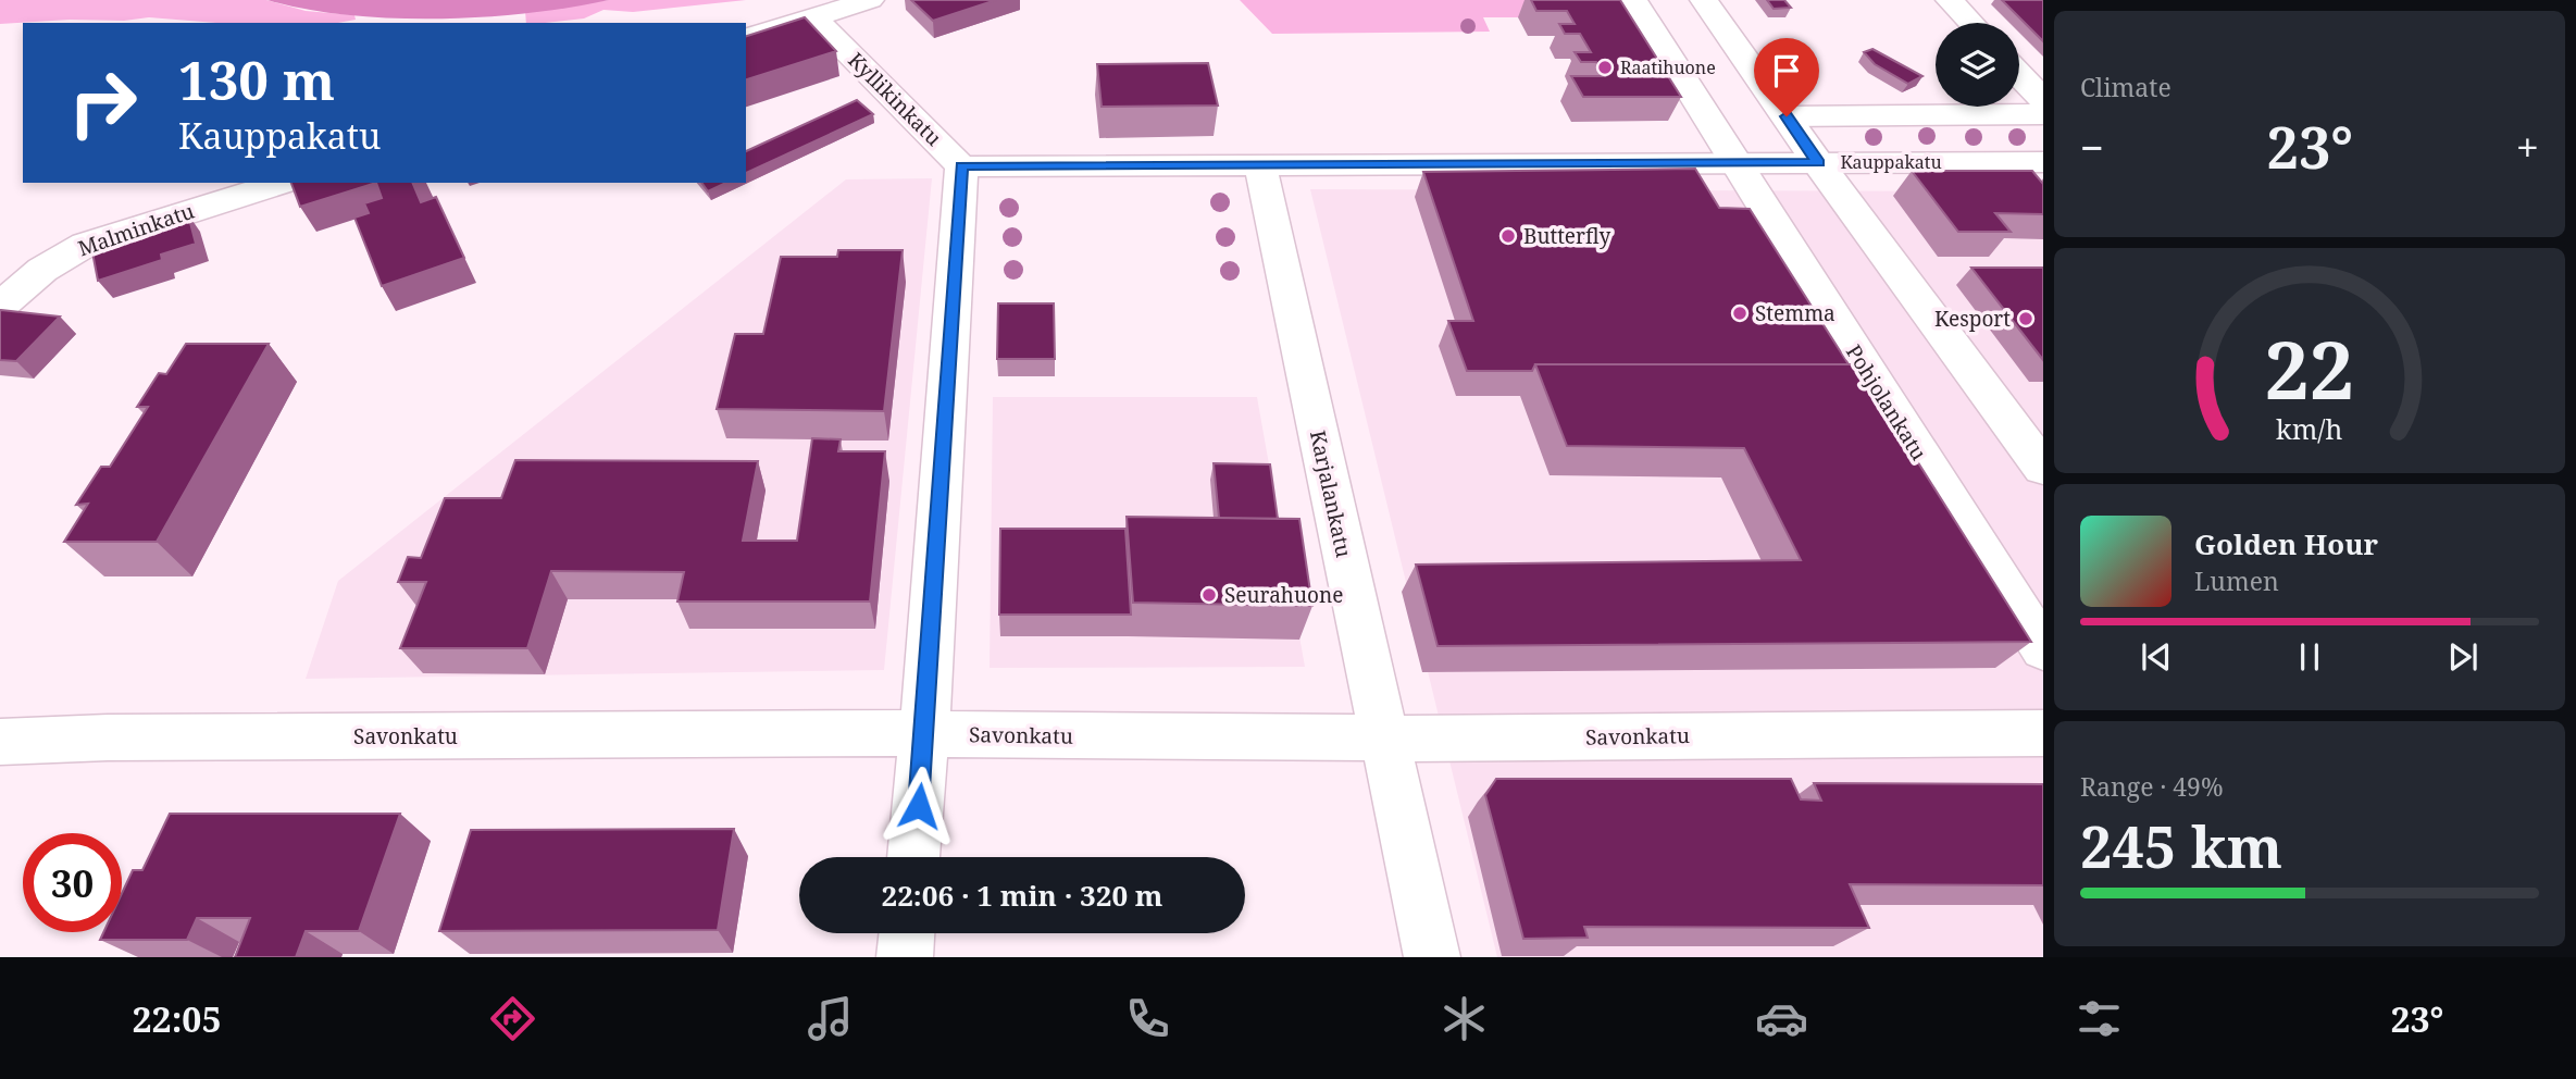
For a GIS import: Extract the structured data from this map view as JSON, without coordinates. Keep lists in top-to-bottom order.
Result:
{
  "streets": {
    "street": [
      "Kyllikinkatu",
      "Kauppakatu",
      "Malminkatu",
      "Pohjolankatu",
      "Karjalankatu",
      "Savonkatu"
    ]
  },
  "crossings": [
    ["Kyllikinkatu", "Kauppakatu"],
    ["Kauppakatu", "Pohjolankatu"],
    ["Kauppakatu", "Karjalankatu"],
    ["Karjalankatu", "Savonkatu"]
  ],
  "places": [
    "Raatihuone",
    "Butterfly",
    "Stemma",
    "Kesport",
    "Seurahuone"
  ],
  "page": {
    "tile": [
      "Climate",
      ["Range · 49%", "245 km"]
    ],
    "turn": ["130 m", "Kauppakatu"],
    "heat": ["−", "23°", "+"],
    "song": ["Golden Hour", "Lumen"],
    "limit": "30",
    "trip": "22:06 · 1 min · 320 m",
    "tabs": ["22:05", "23°"],
    "gauge": ["22", "km/h"]
  }
}
